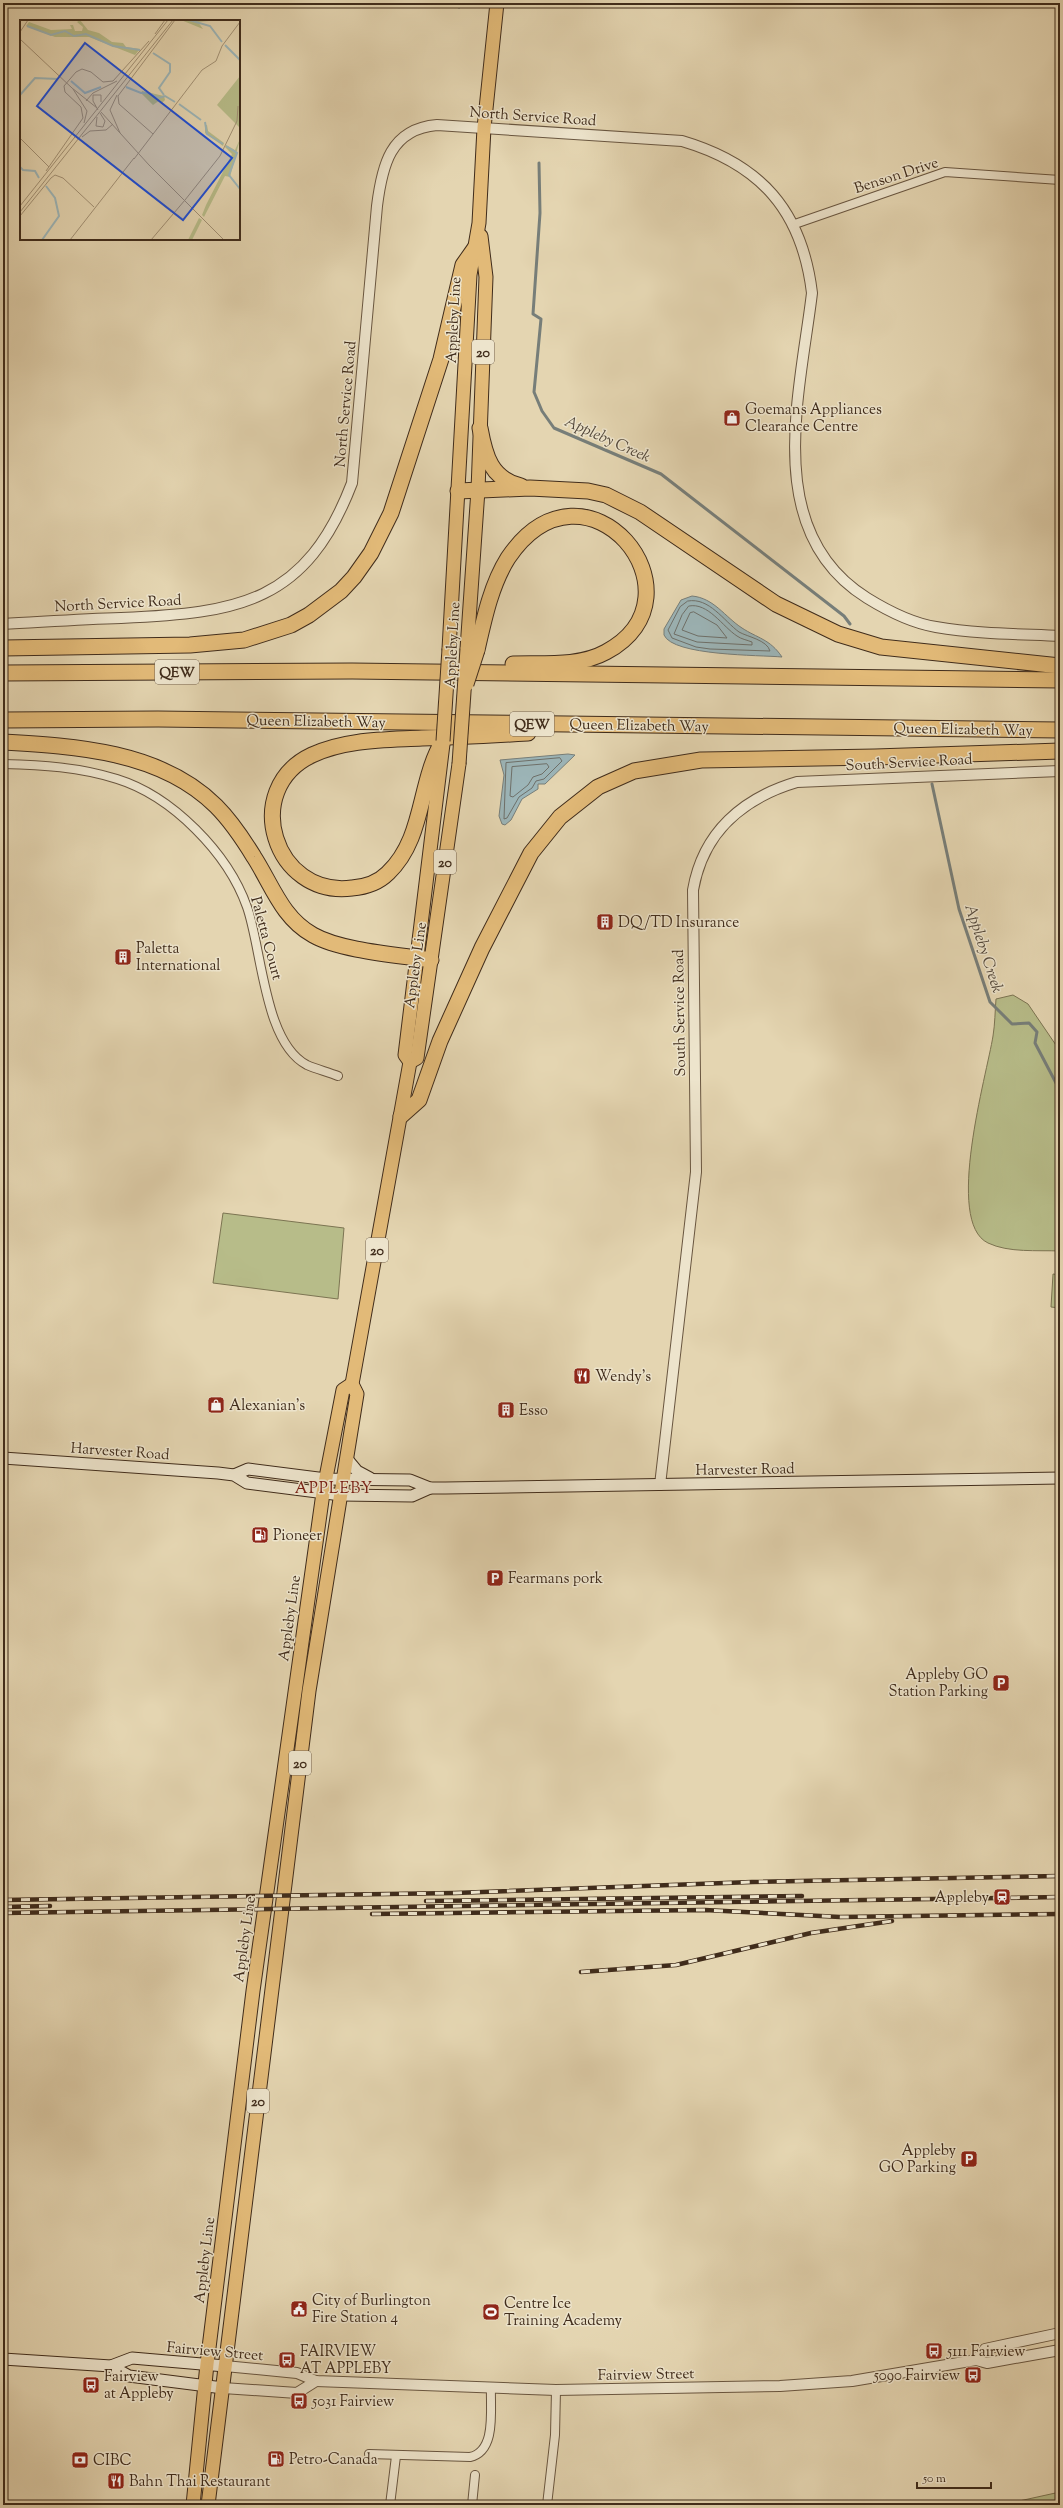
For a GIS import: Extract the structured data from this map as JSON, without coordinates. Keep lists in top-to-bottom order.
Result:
{
  "streets": {
    "highway": ["QEW", "Queen Elizabeth Way"],
    "main road": [
      "Appleby Line",
      "20",
      "Harvester Road",
      "Fairview Street"
    ],
    "street": [
      "North Service Road",
      "Benson Drive",
      "South Service Road",
      "Paletta Court"
    ]
  },
  "crossings": [
    ["North Service Road", "Benson Drive"],
    ["North Service Road", "Appleby Line"],
    ["Appleby Line", "Harvester Road"],
    ["Appleby Line", "Fairview Street"],
    ["South Service Road", "Harvester Road"]
  ],
  "districts": ["APPLEBY"],
  "water": ["Appleby Creek"],
  "places": {
    "shop": ["Goemans Appliances Clearance Centre", "Alexanian’s"],
    "building": ["DQ/TD Insurance", "Paletta International", "Esso"],
    "restaurant": ["Wendy's", "Bahn Thai Restaurant"],
    "fuel station": ["Pioneer", "Petro-Canada"],
    "parking": ["Fearmans pork", "Appleby GO Station Parking", "Appleby GO Parking"],
    "station": ["Appleby"],
    "public building": ["City of Burlington Fire Station 4"],
    "sports": ["Centre Ice Training Academy"],
    "bus stop": [
      "5111 Fairview",
      "FAIRVIEW AT APPLEBY",
      "5090 Fairview",
      "Fairview at Appleby",
      "5031 Fairview"
    ],
    "bank": ["CIBC"]
  },
  "scale_bar": "50 m"
}
